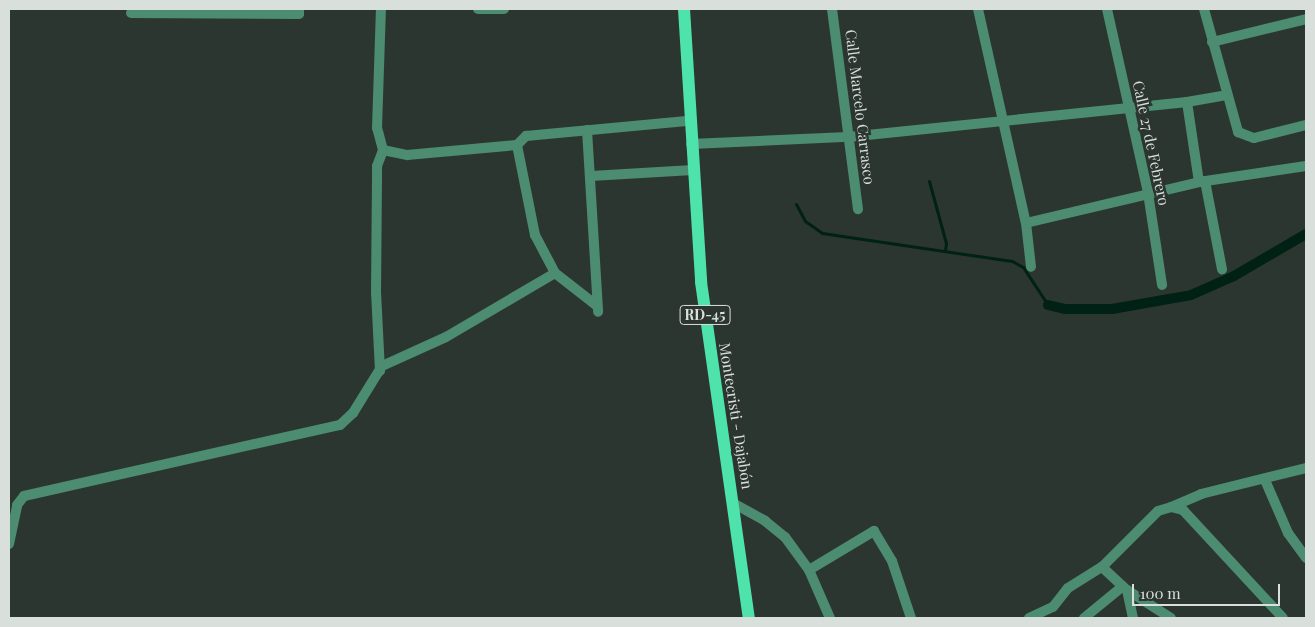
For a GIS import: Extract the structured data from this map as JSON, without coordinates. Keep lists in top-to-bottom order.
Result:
{
  "streets": {
    "main road": ["RD-45", "Montecristi - Dajabón"],
    "street": ["Calle Marcelo Carrasco", "Calle 27 de Febrero"]
  },
  "scale_bar": "100 m"
}
